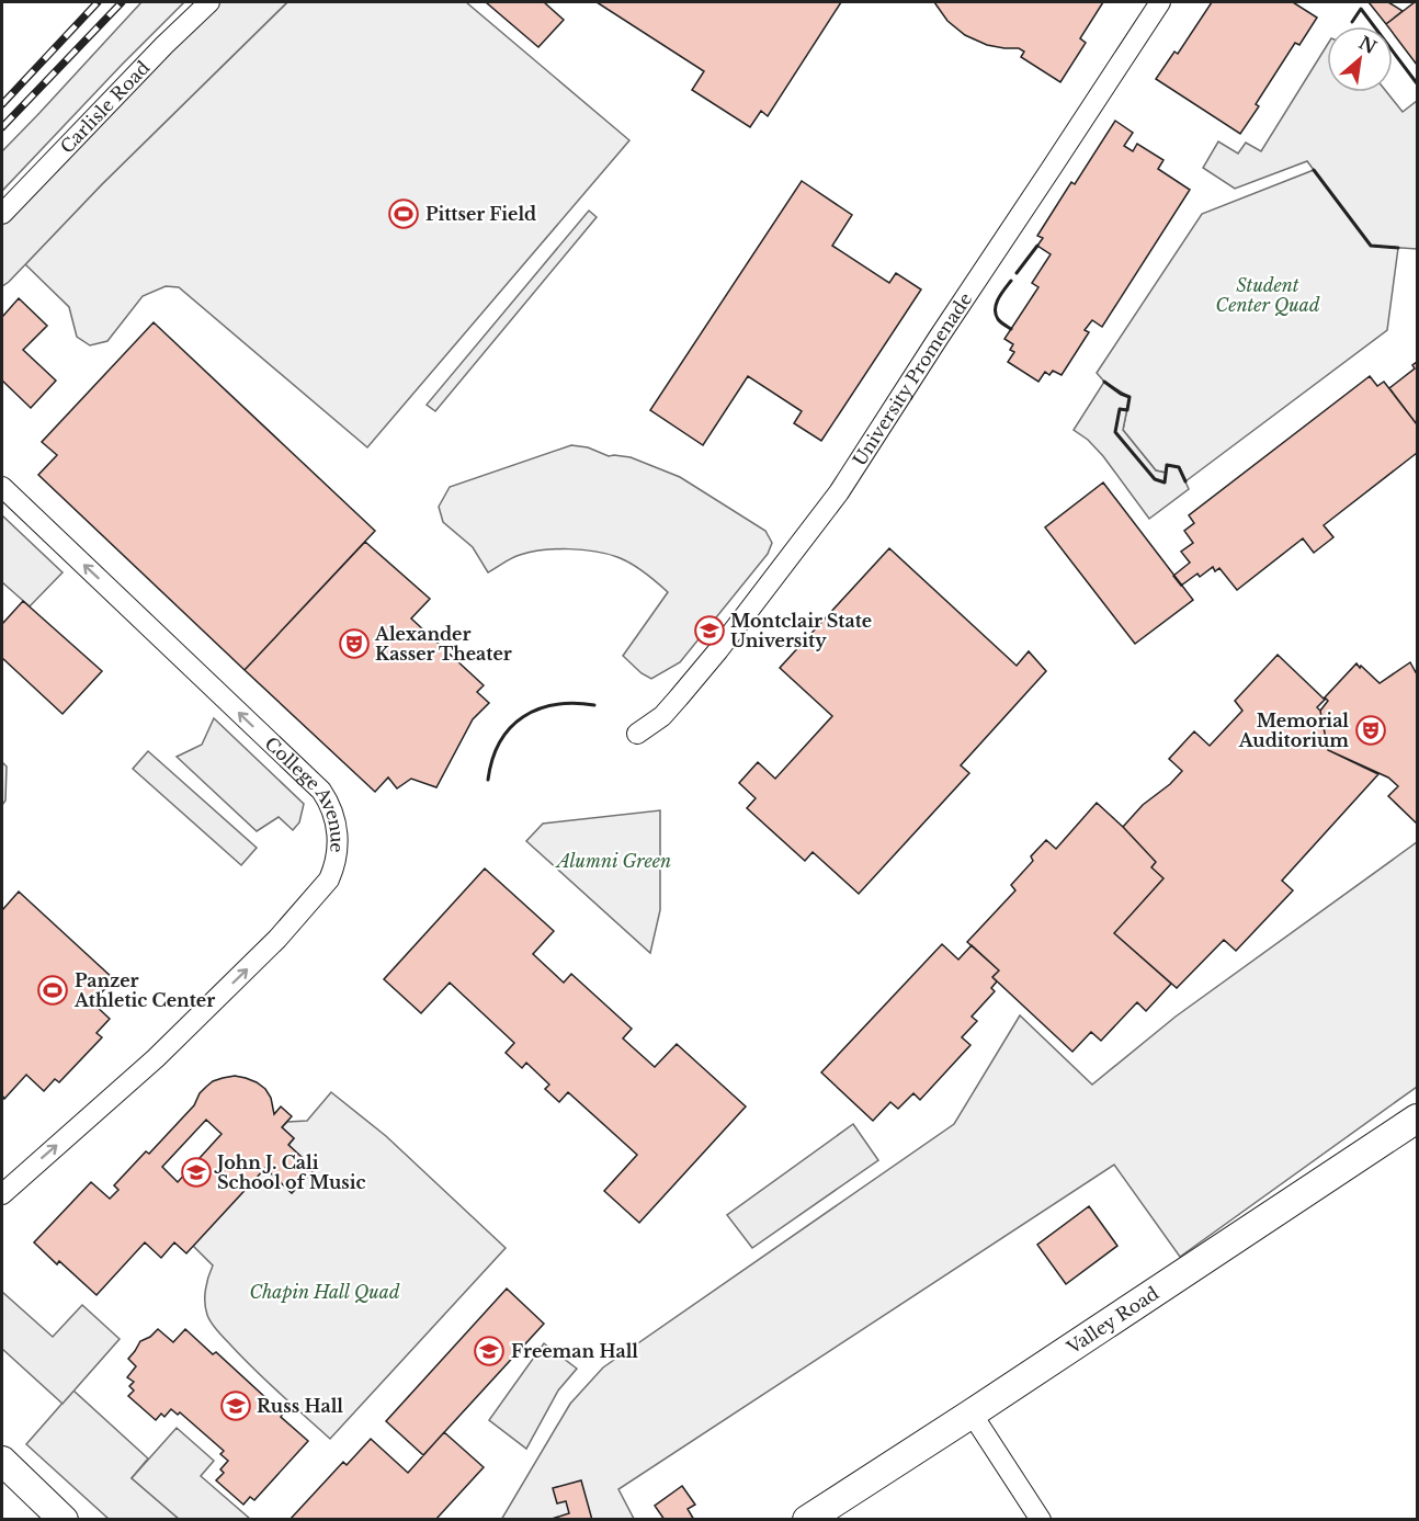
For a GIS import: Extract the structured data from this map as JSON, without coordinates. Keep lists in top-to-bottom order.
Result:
{
  "streets": {
    "main road": ["Valley Road"],
    "street": ["Carlisle Road", "University Promenade", "College Avenue"]
  },
  "parks": ["Student Center Quad", "Alumni Green", "Chapin Hall Quad"],
  "places": {
    "sports": ["Pittser Field", "Panzer Athletic Center"],
    "school or university": [
      "Montclair State University",
      "John J. Cali School of Music",
      "Freeman Hall",
      "Russ Hall"
    ],
    "theatre": ["Alexander Kasser Theater", "Memorial Auditorium"]
  },
  "north": "top right"
}
